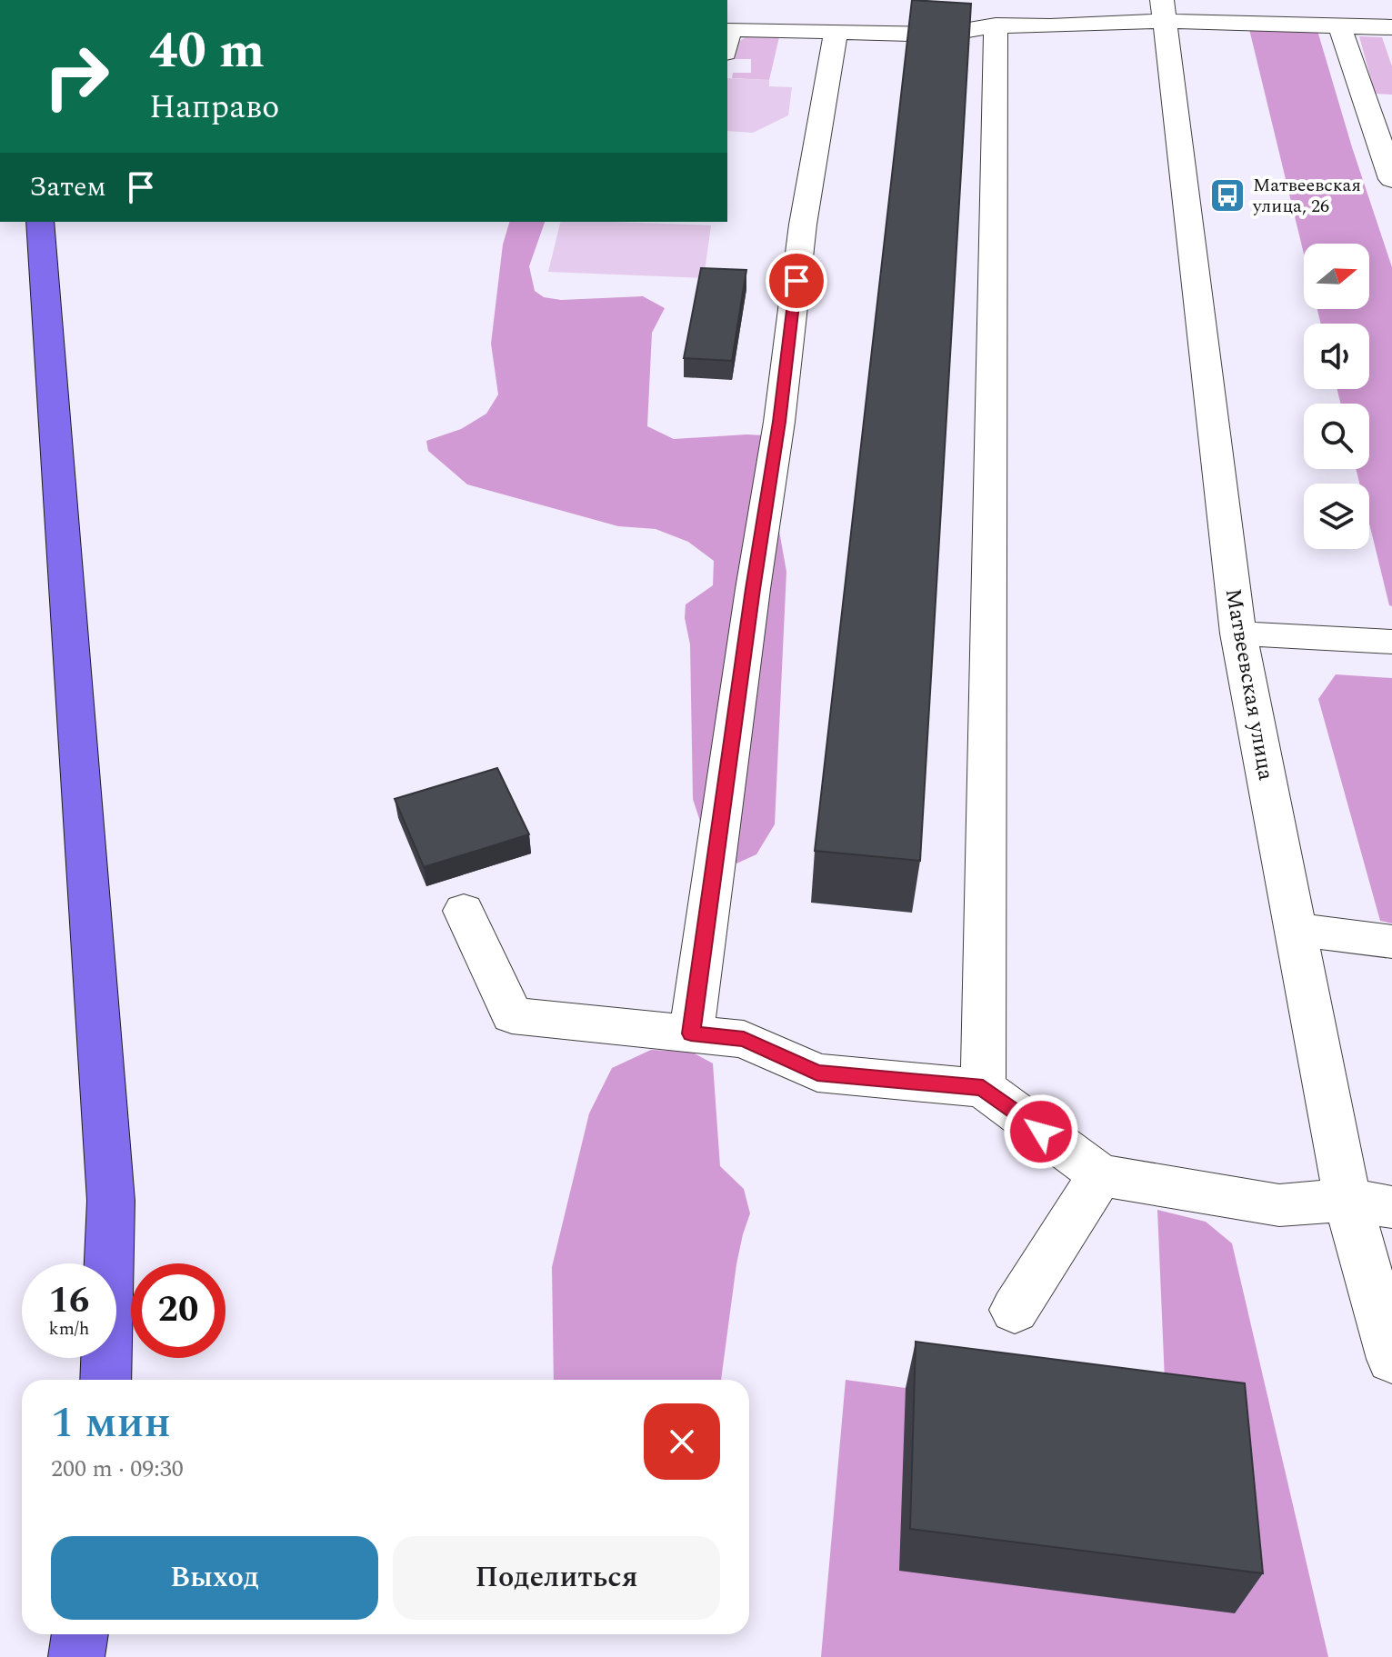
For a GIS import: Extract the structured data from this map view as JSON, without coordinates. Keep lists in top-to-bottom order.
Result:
{
  "streets": {
    "street": ["Матвеевская улица"]
  },
  "places": {
    "bus stop": ["Матвеевская улица, 26"]
  },
  "north": "right",
  "page": {
    "turn": ["40 m", "Направо"],
    "then": "Затем",
    "speed": "16 km/h",
    "limit": "20",
    "heading": ["1 мин", "200 m · 09:30"],
    "buttons": ["Выход", "Поделиться"]
  }
}
